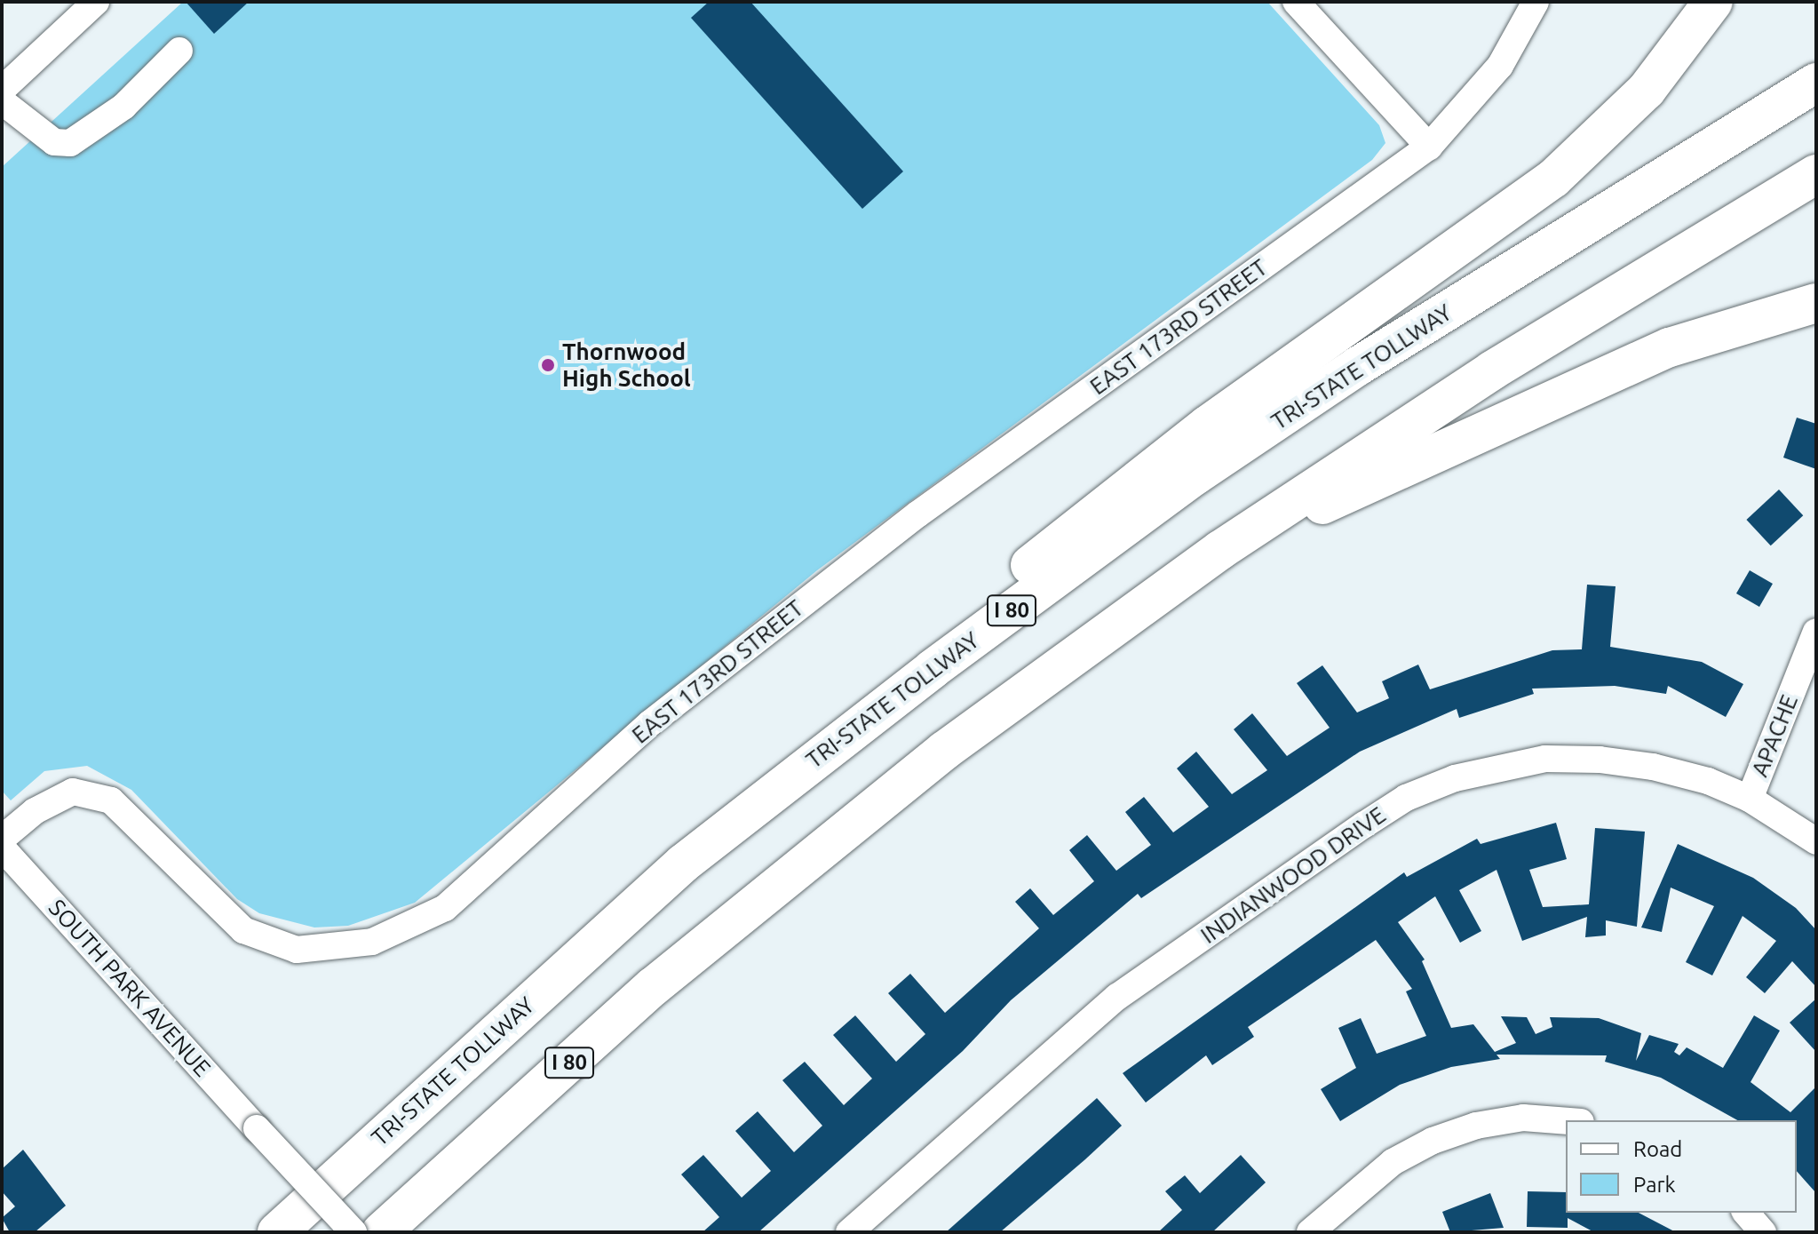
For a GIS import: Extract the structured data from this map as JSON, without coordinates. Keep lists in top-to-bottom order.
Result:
{
  "streets": {
    "highway": ["TRI-STATE TOLLWAY", "I 80"],
    "street": [
      "EAST 173RD STREET",
      "APACHE",
      "INDIANWOOD DRIVE",
      "SOUTH PARK AVENUE"
    ]
  },
  "crossings": [
    ["APACHE", "INDIANWOOD DRIVE"]
  ],
  "places": ["Thornwood High School"],
  "legend": ["Road", "Park"]
}
